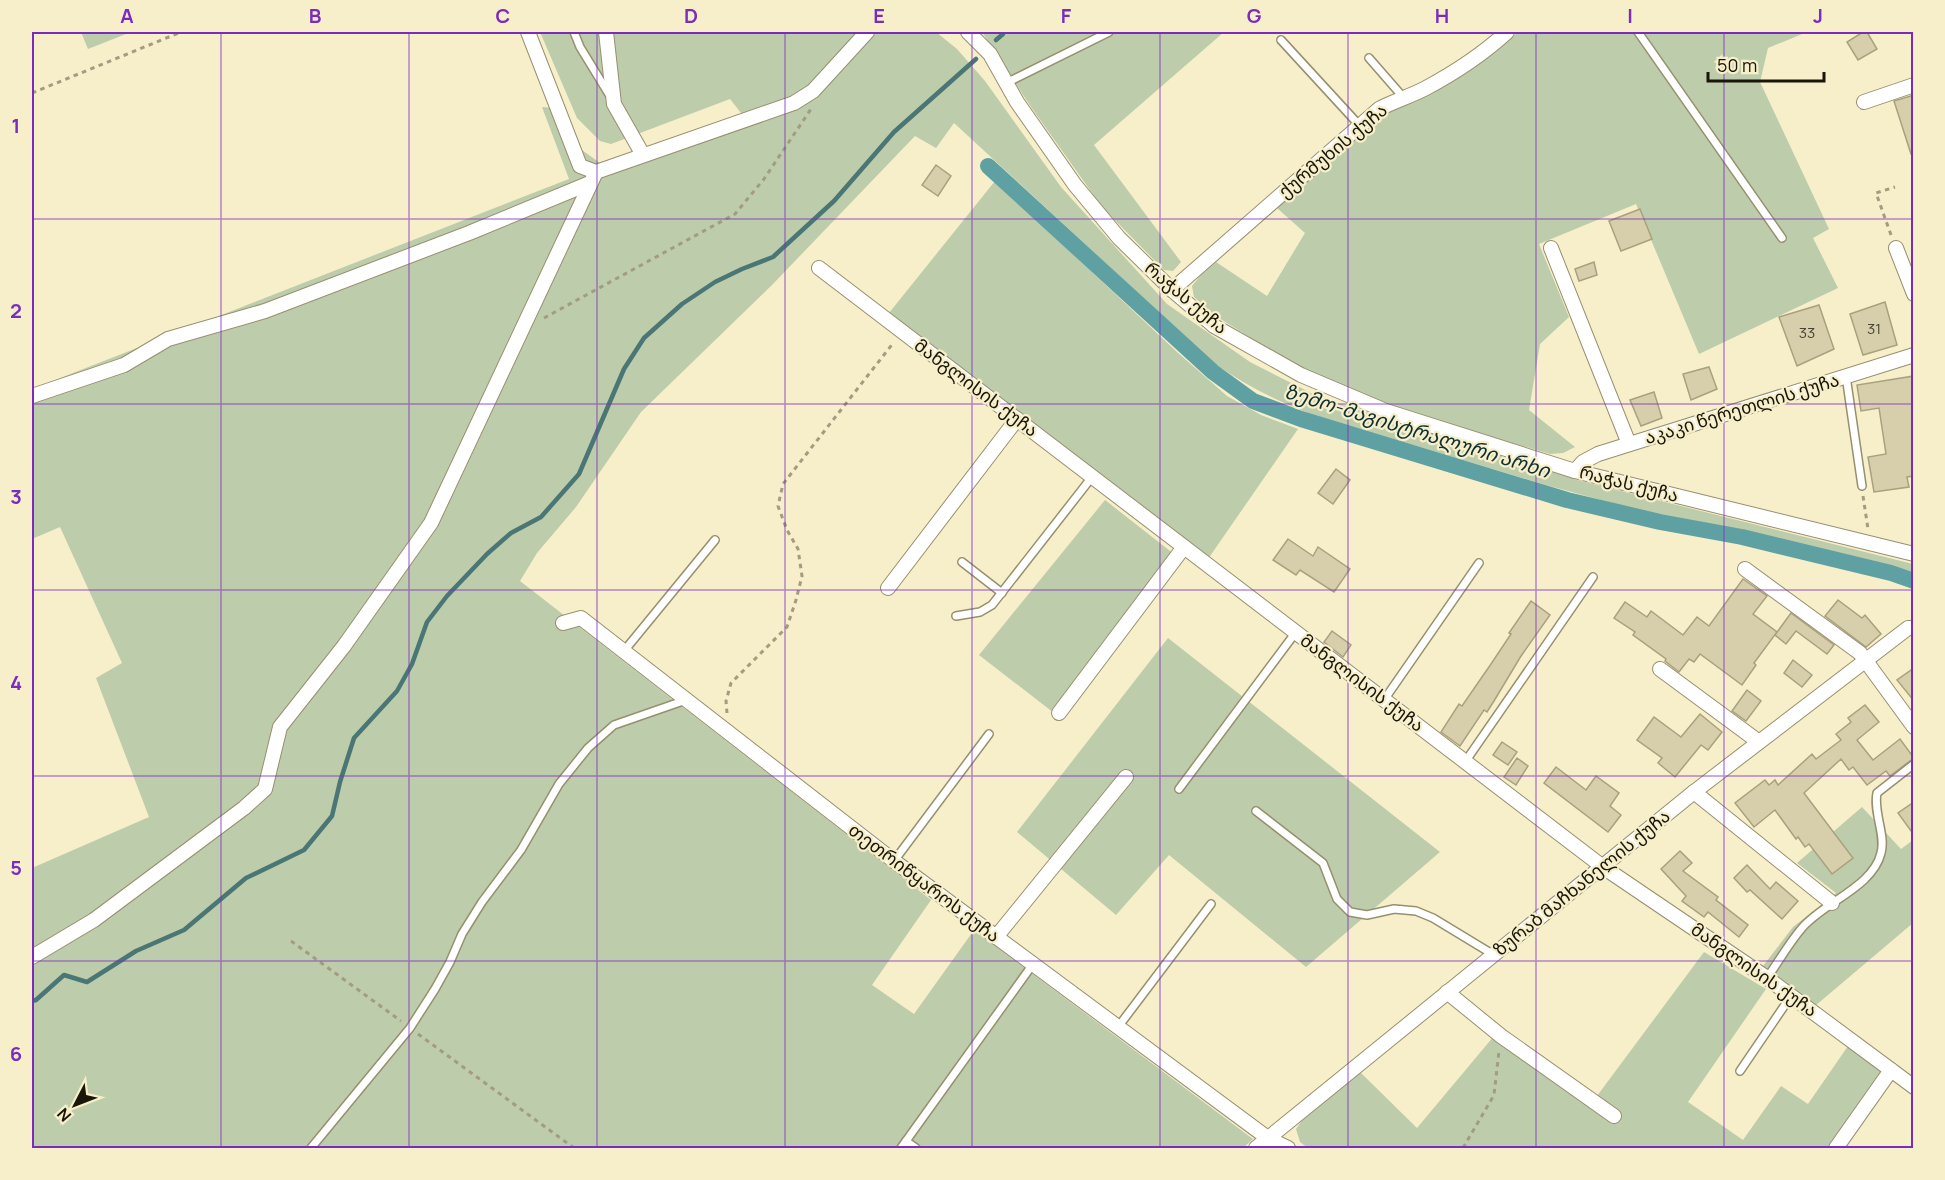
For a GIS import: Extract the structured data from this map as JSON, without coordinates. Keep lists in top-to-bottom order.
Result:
{
  "streets": {
    "street": [
      "ქურმუხის ქუჩა",
      "რაჭას ქუჩა",
      "მანგლისის ქუჩა",
      "აკაკი წერეთლის ქუჩა",
      "თეთრიწყაროს ქუჩა",
      "ზურაბ მაჩხანელის ქუჩა"
    ]
  },
  "crossings": [
    ["ქურმუხის ქუჩა", "რაჭას ქუჩა"],
    ["რაჭას ქუჩა", "აკაკი წერეთლის ქუჩა"],
    ["მანგლისის ქუჩა", "ზურაბ მაჩხანელის ქუჩა"],
    ["თეთრიწყაროს ქუჩა", "ზურაბ მაჩხანელის ქუჩა"]
  ],
  "water": ["ზემო-მაგისტრალური არხი"],
  "house_numbers": ["31", "33"],
  "scale_bar": "50 m",
  "north": "bottom left",
  "grid": {
    "columns": [
      "A",
      "B",
      "C",
      "D",
      "E",
      "F",
      "G",
      "H",
      "I",
      "J"
    ],
    "rows": [
      "1",
      "2",
      "3",
      "4",
      "5",
      "6"
    ]
  }
}
